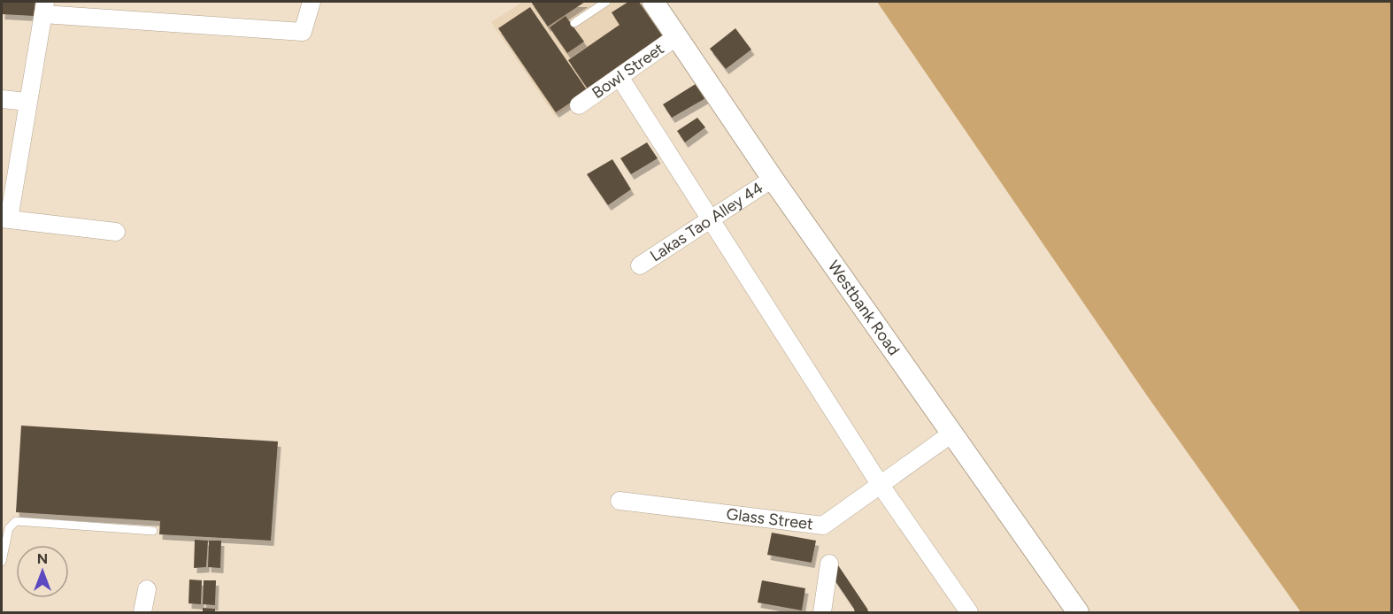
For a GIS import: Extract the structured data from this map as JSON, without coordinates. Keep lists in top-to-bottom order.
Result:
{
  "streets": {
    "street": [
      "Bowl Street",
      "Lakas Tao Alley 44",
      "Westbank Road",
      "Glass Street"
    ]
  },
  "crossings": [
    ["Bowl Street", "Westbank Road"],
    ["Lakas Tao Alley 44", "Westbank Road"],
    ["Westbank Road", "Glass Street"]
  ],
  "north": "top"
}
